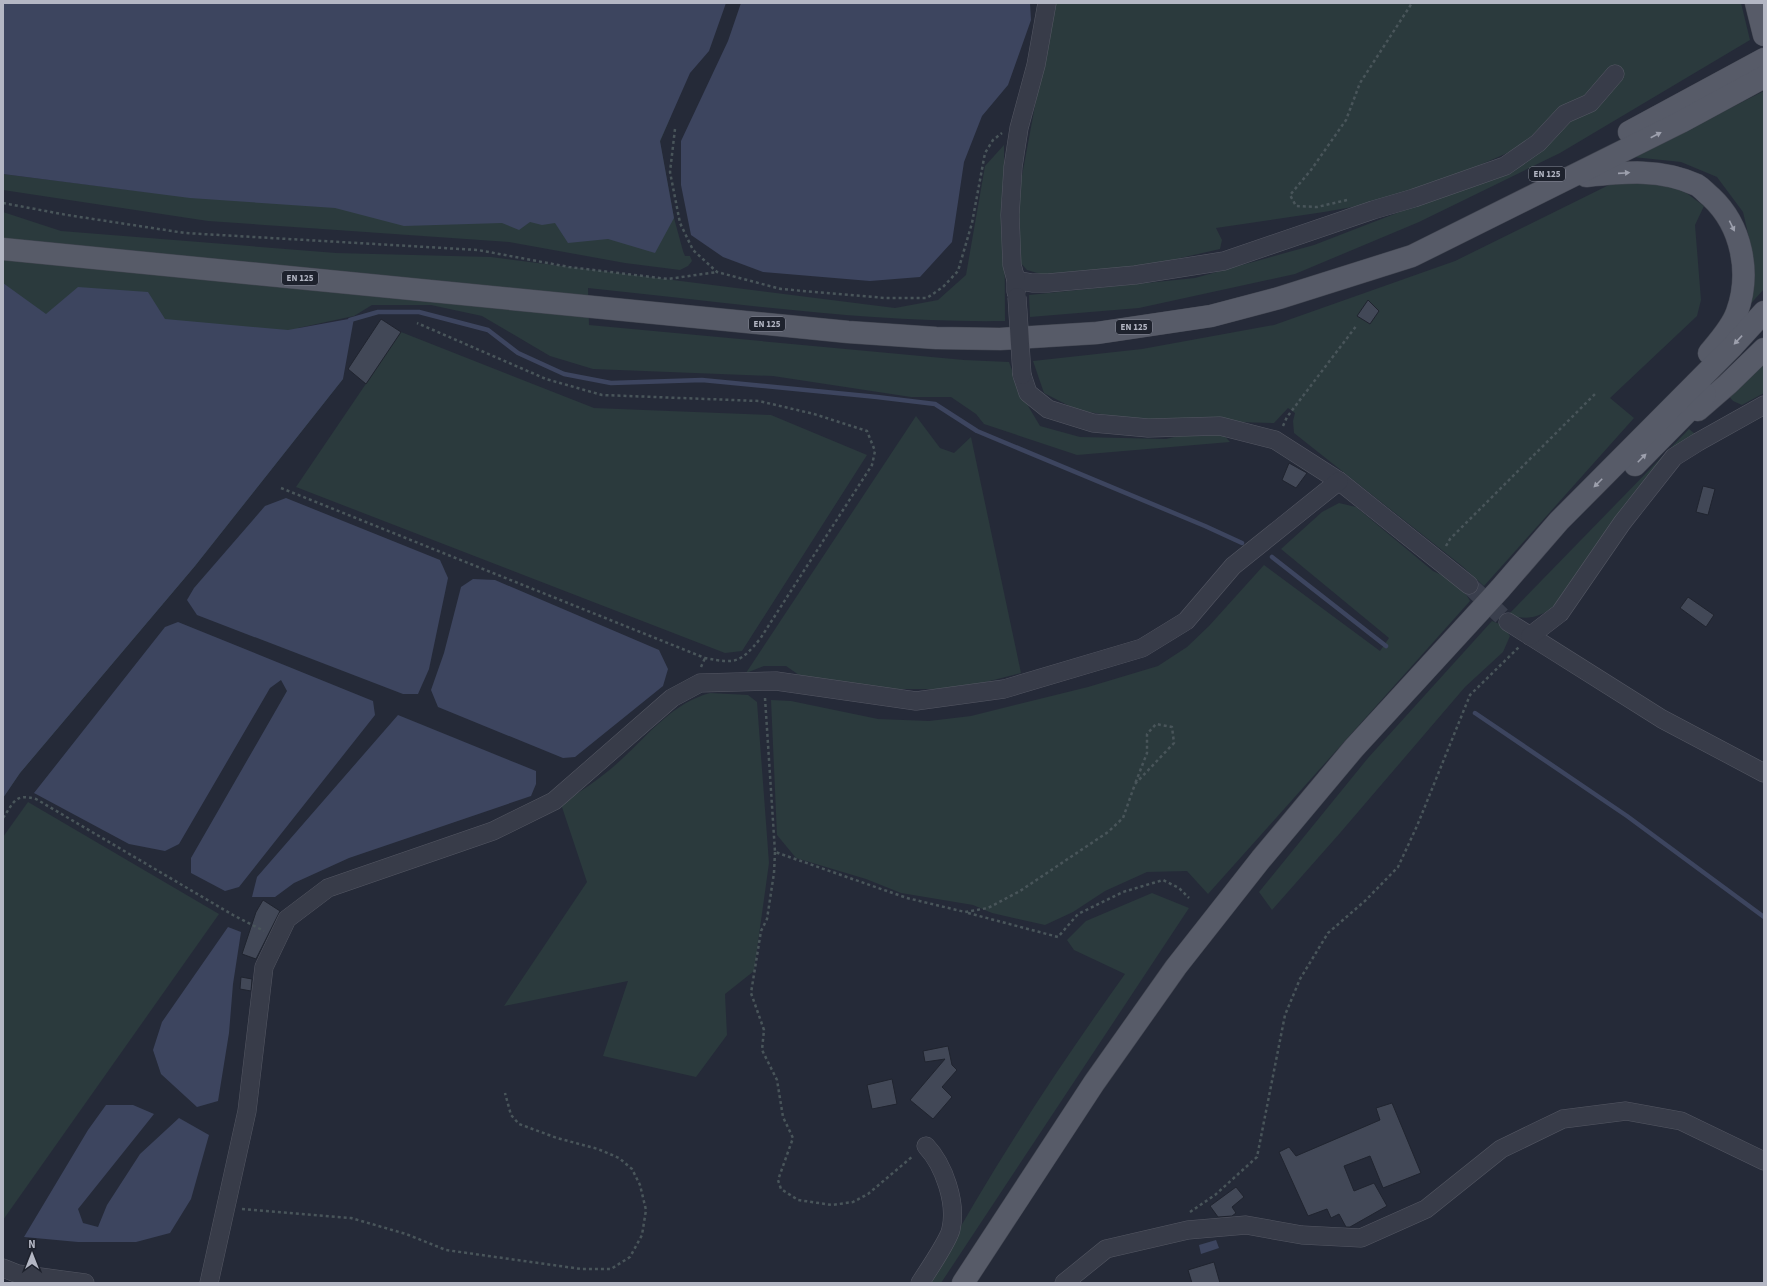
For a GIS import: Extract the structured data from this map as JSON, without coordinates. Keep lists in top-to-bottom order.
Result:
{
  "streets": {
    "main road": ["EN 125"]
  },
  "north": "top"
}
